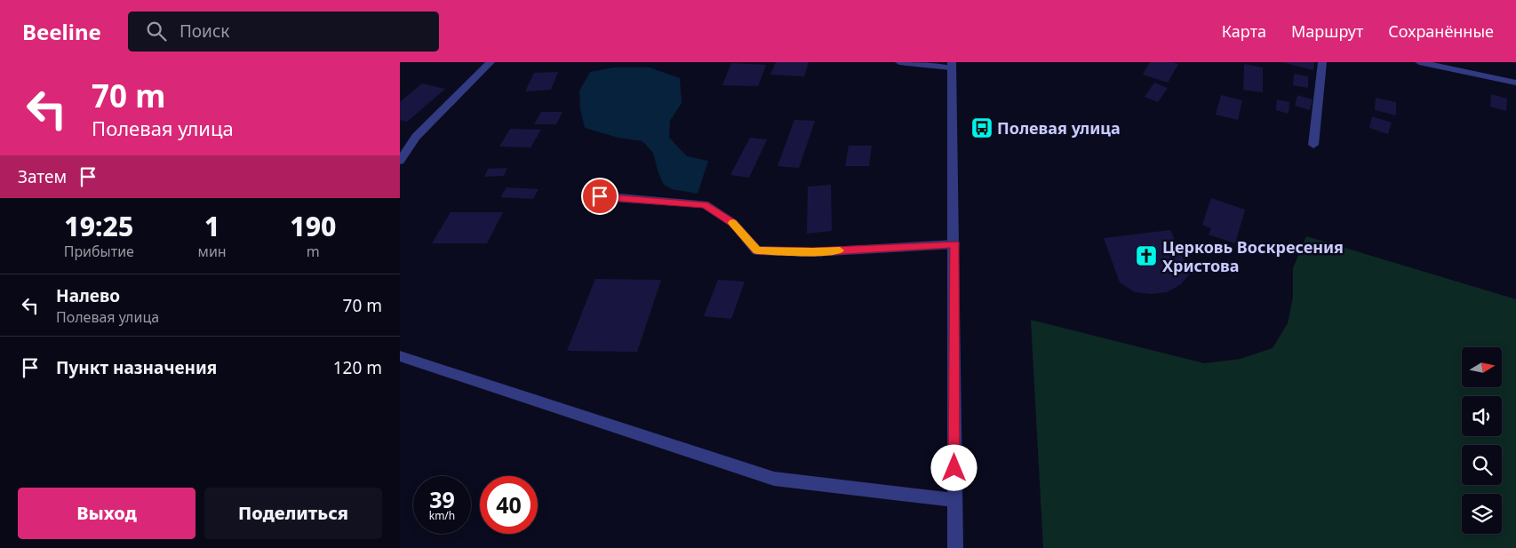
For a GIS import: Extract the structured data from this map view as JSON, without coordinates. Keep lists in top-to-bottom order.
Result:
{
  "places": {
    "bus stop": ["Полевая улица"],
    "church": ["Церковь Воскресения Христова"]
  },
  "north": "right",
  "page": {
    "header": "Beeline",
    "search": "Поиск",
    "nav": ["Карта", "Маршрут", "Сохранённые"],
    "turn": ["70 m", "Полевая улица"],
    "then": "Затем",
    "eta": [
      "19:25",
      "Прибытие",
      "1",
      "мин",
      "190",
      "m"
    ],
    "list": [
      {
        "name": "Налево",
        "note": "Полевая улица",
        "value": "70 m"
      },
      {
        "name": "Пункт назначения",
        "value": "120 m"
      }
    ],
    "speed": "39 km/h",
    "limit": "40",
    "buttons": ["Выход", "Поделиться"]
  }
}
